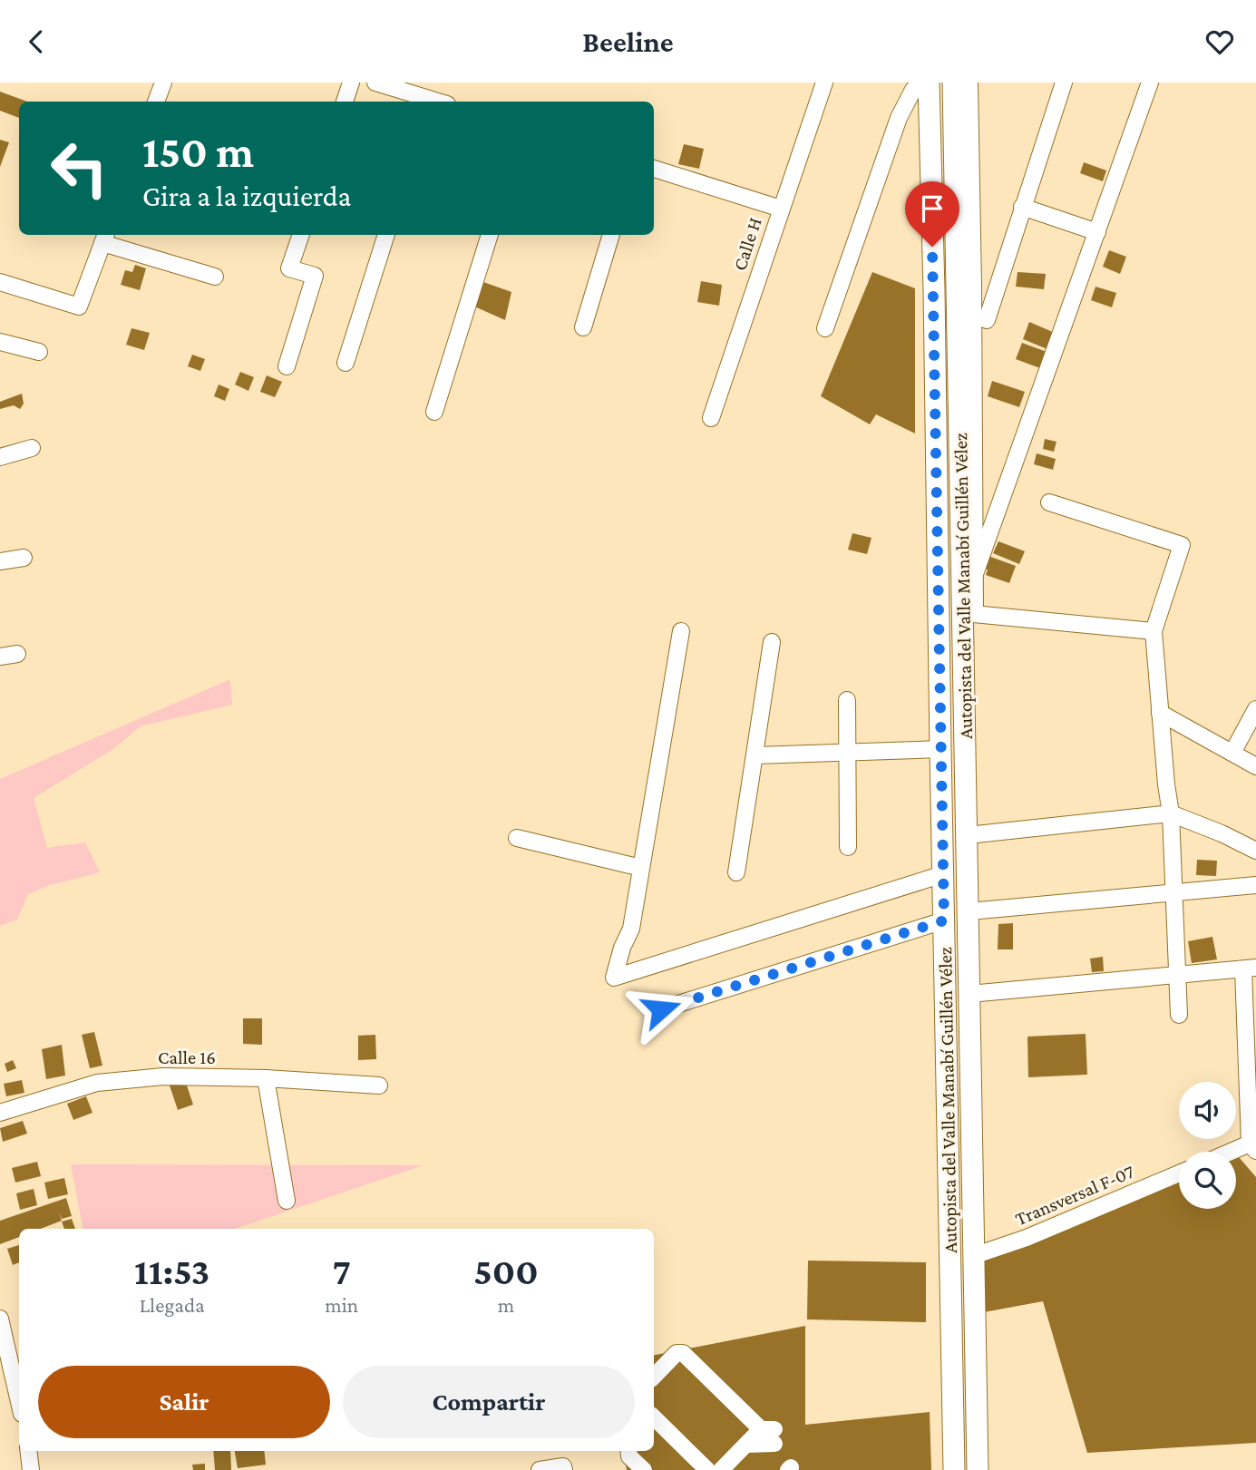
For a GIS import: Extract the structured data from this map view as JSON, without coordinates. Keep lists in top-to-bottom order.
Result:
{
  "streets": {
    "main road": ["Autopista del Valle Manabí Guillén Vélez"],
    "street": ["Calle H", "Calle 16", "Transversal F-07"]
  },
  "crossings": [
    ["Autopista del Valle Manabí Guillén Vélez", "Transversal F-07"]
  ],
  "page": {
    "header": "Beeline",
    "turn": ["150 m", "Gira a la izquierda"],
    "eta": [
      "11:53",
      "Llegada",
      "7",
      "min",
      "500",
      "m"
    ],
    "buttons": ["Salir", "Compartir"]
  }
}
